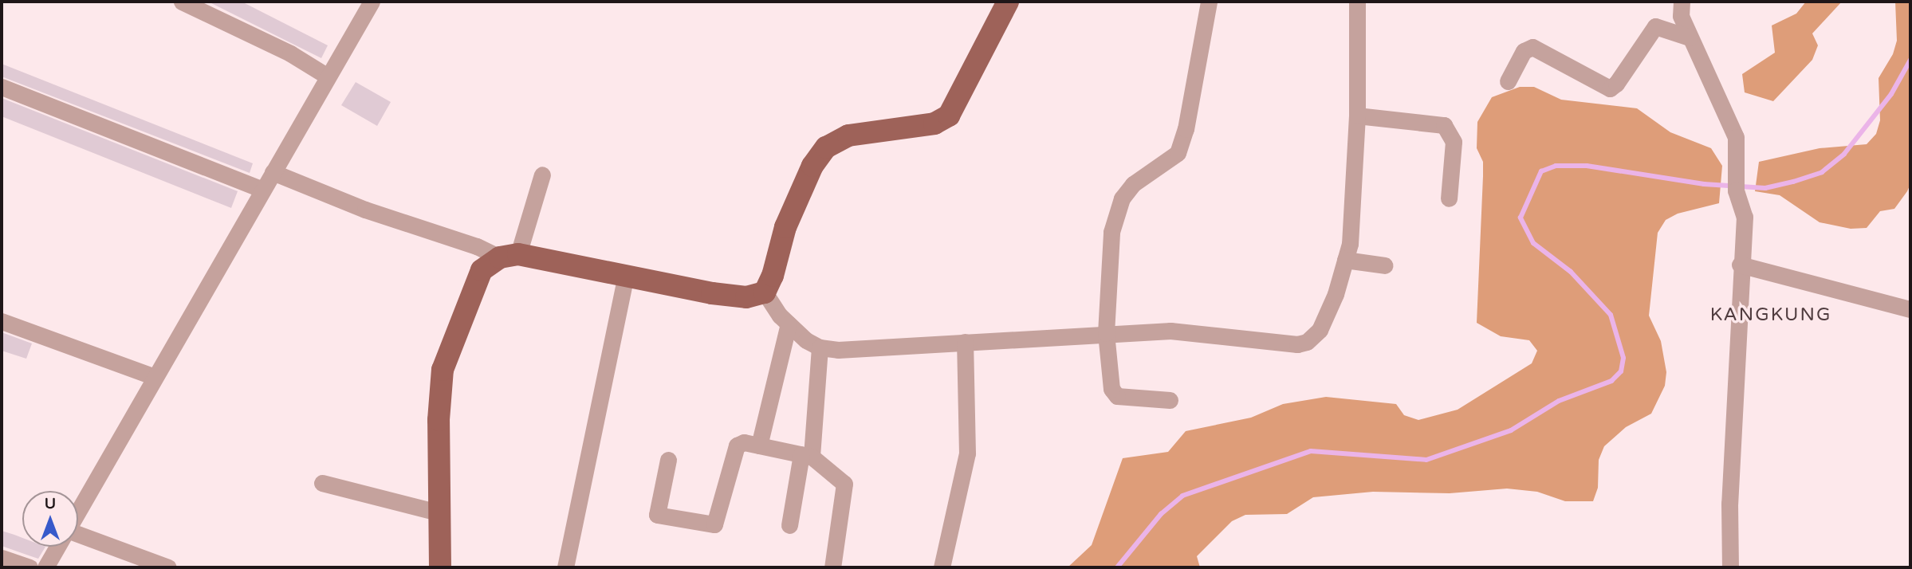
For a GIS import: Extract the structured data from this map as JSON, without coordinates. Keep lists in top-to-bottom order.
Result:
{
  "districts": ["KANGKUNG"],
  "north": "top"
}
